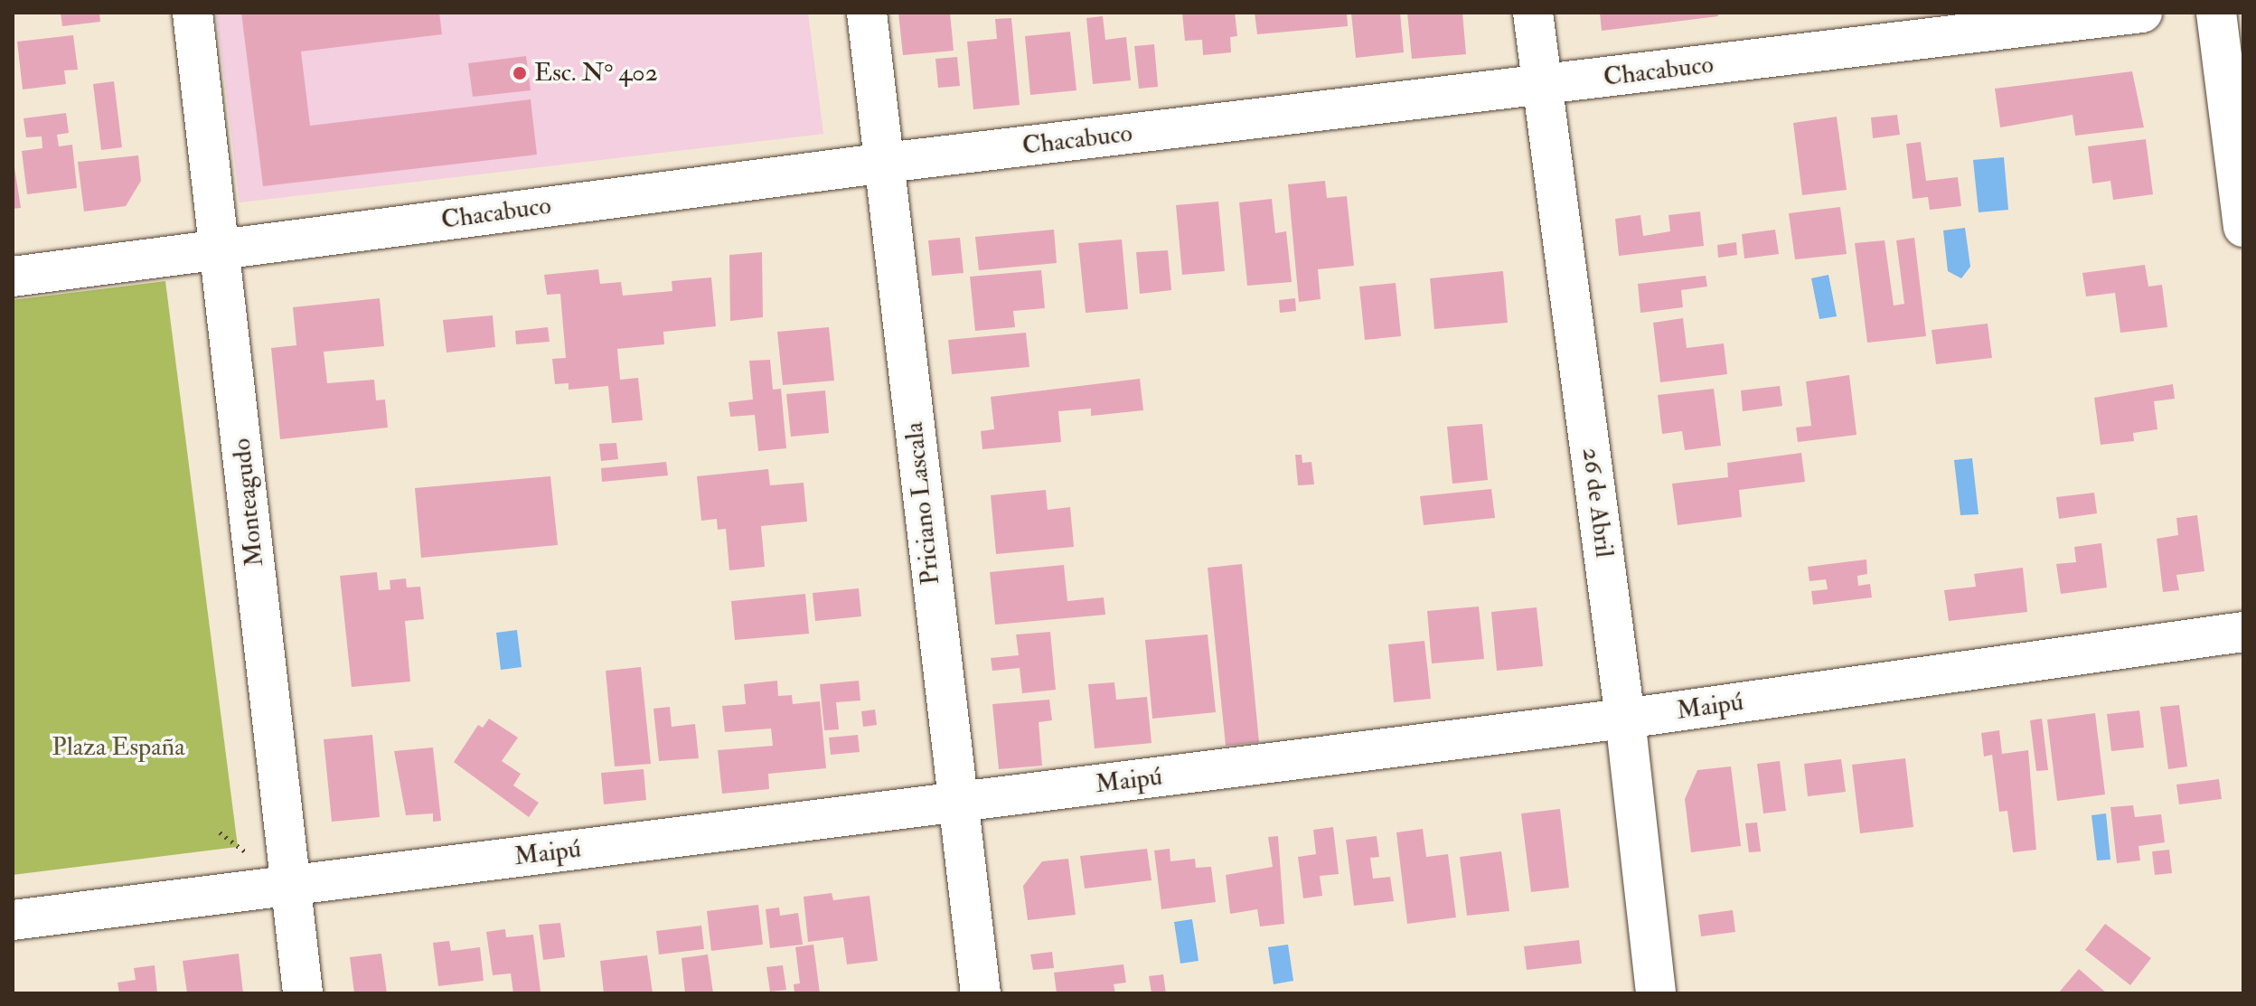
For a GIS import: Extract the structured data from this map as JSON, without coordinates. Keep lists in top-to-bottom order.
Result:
{
  "streets": {
    "street": [
      "Chacabuco",
      "Monteagudo",
      "26 de Abril",
      "Priciano Lascala",
      "Maipú"
    ]
  },
  "crossings": [
    ["Chacabuco", "Monteagudo"],
    ["Chacabuco", "26 de Abril"],
    ["Chacabuco", "Priciano Lascala"],
    ["Monteagudo", "Maipú"],
    ["26 de Abril", "Maipú"],
    ["Priciano Lascala", "Maipú"]
  ],
  "parks": ["Plaza España"],
  "places": ["Esc. N° 402"]
}
